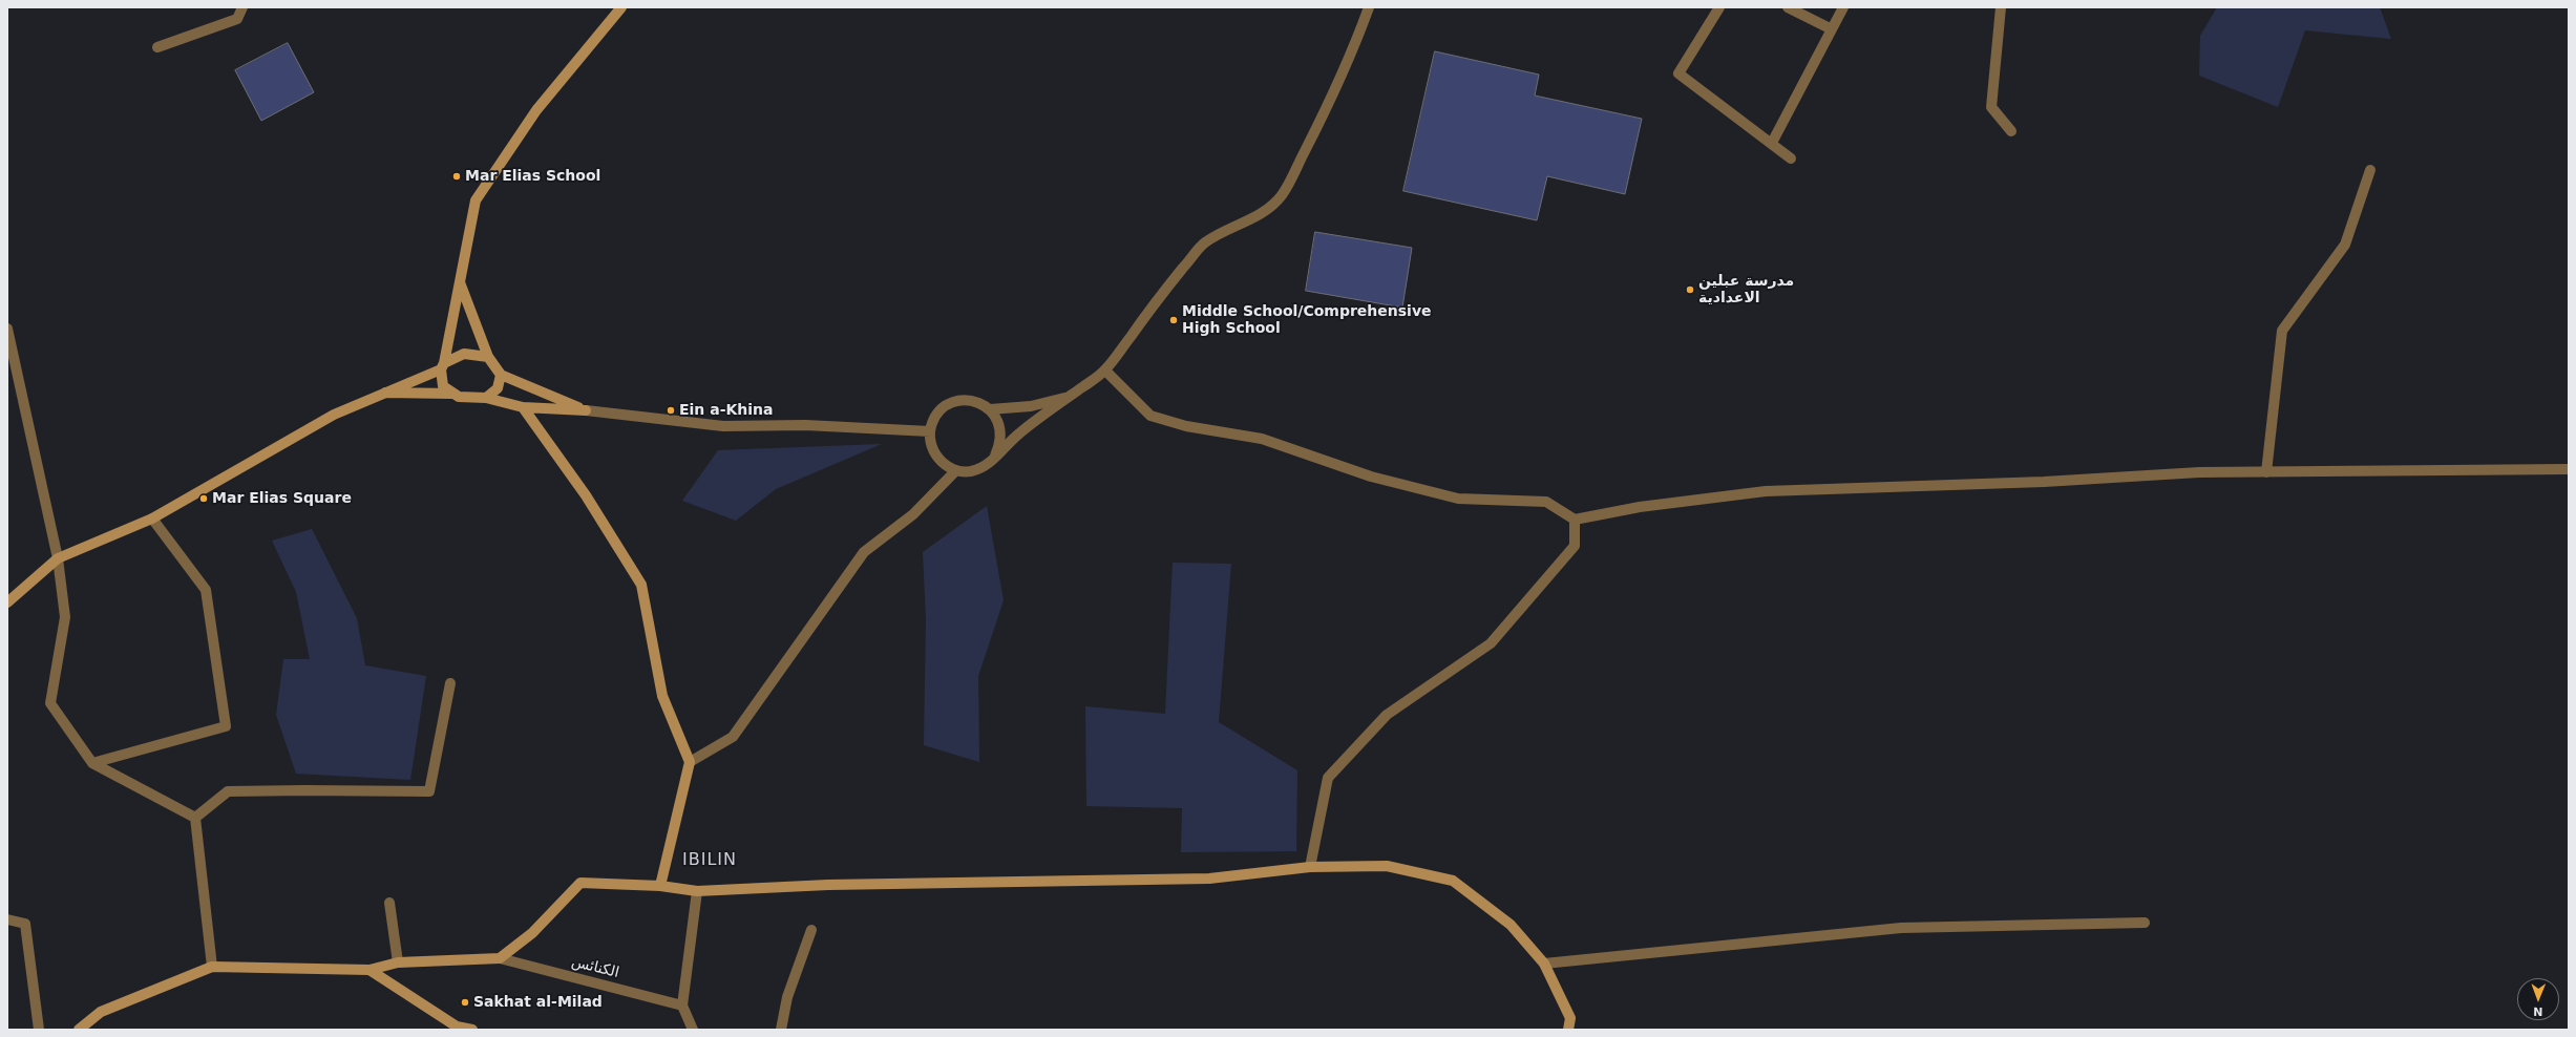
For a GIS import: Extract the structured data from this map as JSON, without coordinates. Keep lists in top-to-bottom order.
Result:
{
  "streets": {
    "street": ["الكنائس"]
  },
  "districts": ["IBILIN"],
  "places": [
    "Mar Elias School",
    "مدرسة عبلين الاعدادية",
    "Middle School/Comprehensive High School",
    "Ein a-Khina",
    "Mar Elias Square",
    "Sakhat al-Milad"
  ],
  "north": "bottom"
}
